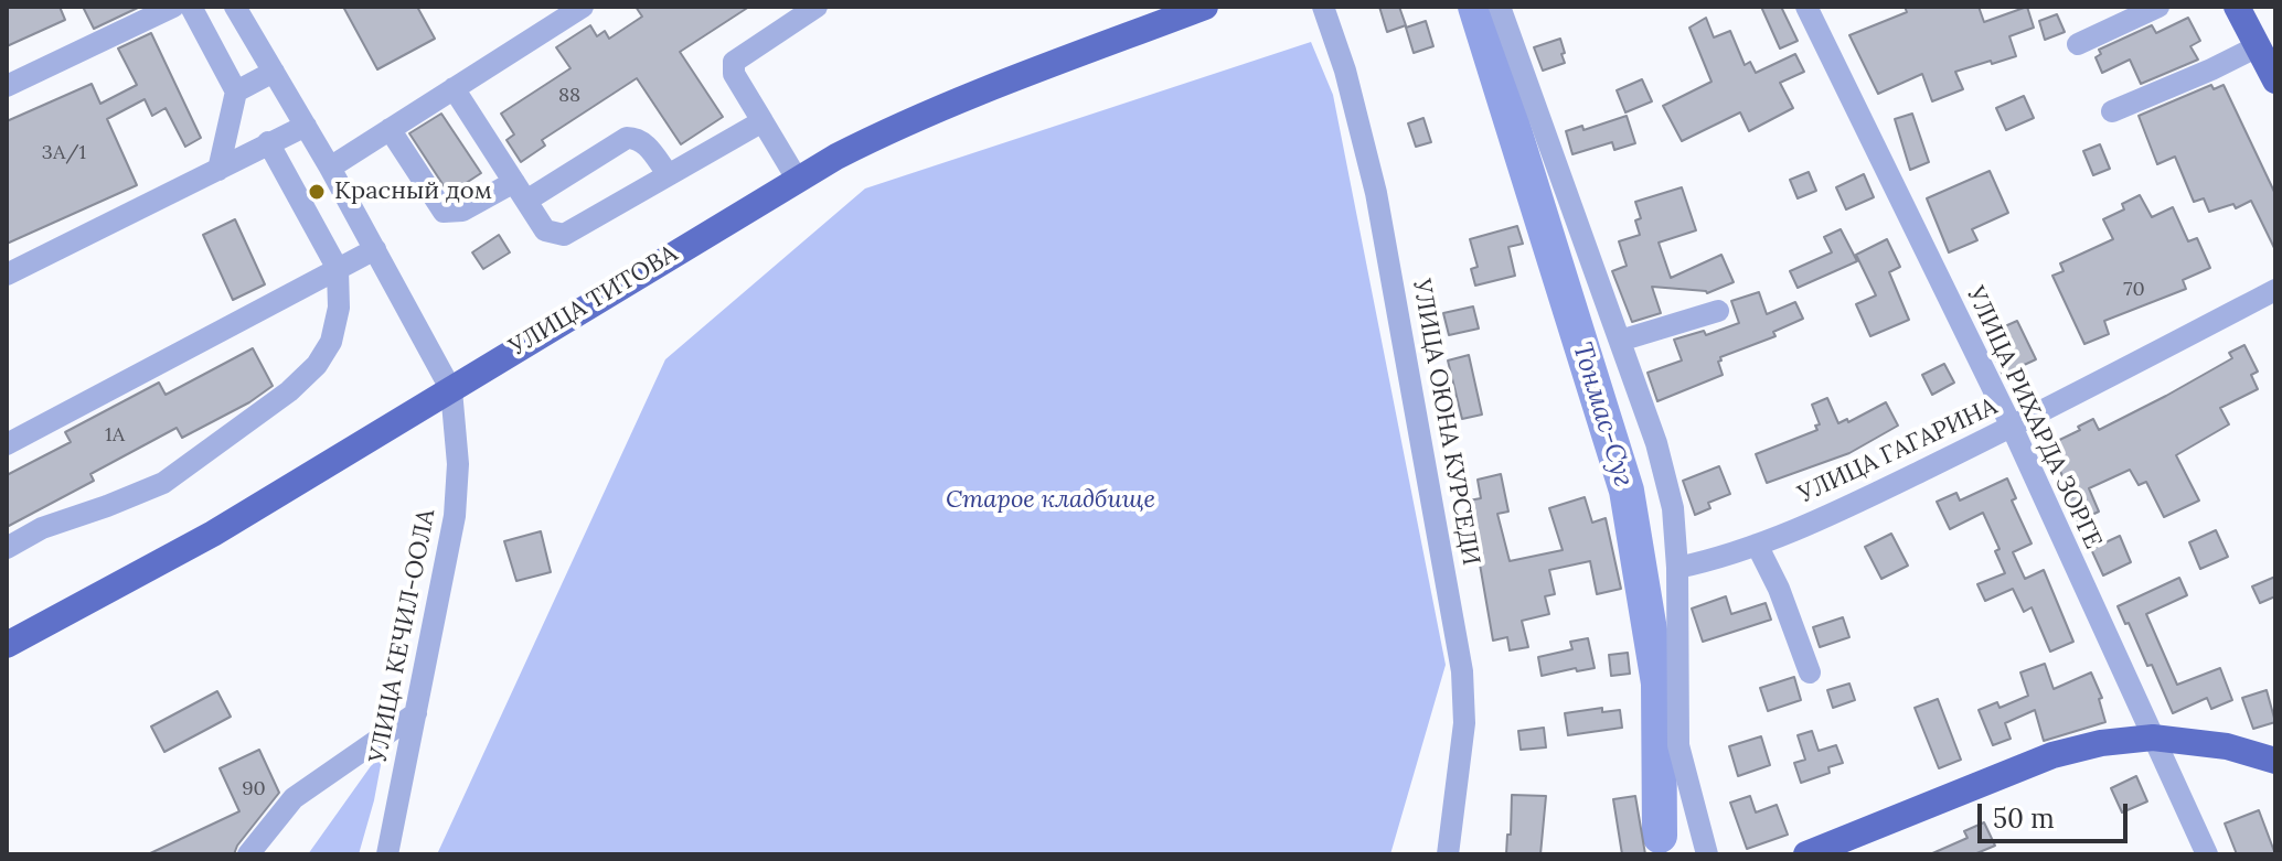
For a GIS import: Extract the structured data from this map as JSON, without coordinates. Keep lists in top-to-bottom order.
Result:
{
  "streets": {
    "main road": ["УЛИЦА ТИТОВА"],
    "street": [
      "УЛИЦА РИХАРДА ЗОРГЕ",
      "УЛИЦА ОЮНА КУРСЕДИ",
      "УЛИЦА ГАГАРИНА",
      "УЛИЦА КЕЧИЛ-ООЛА"
    ]
  },
  "crossings": [
    ["УЛИЦА ТИТОВА", "УЛИЦА КЕЧИЛ-ООЛА"],
    ["УЛИЦА РИХАРДА ЗОРГЕ", "УЛИЦА ГАГАРИНА"]
  ],
  "water": ["Тонмас-Суг"],
  "parks": ["Старое кладбище"],
  "places": ["Красный дом"],
  "house_numbers": [
    "88",
    "3А/1",
    "70",
    "1А",
    "90"
  ],
  "scale_bar": "50 m"
}
